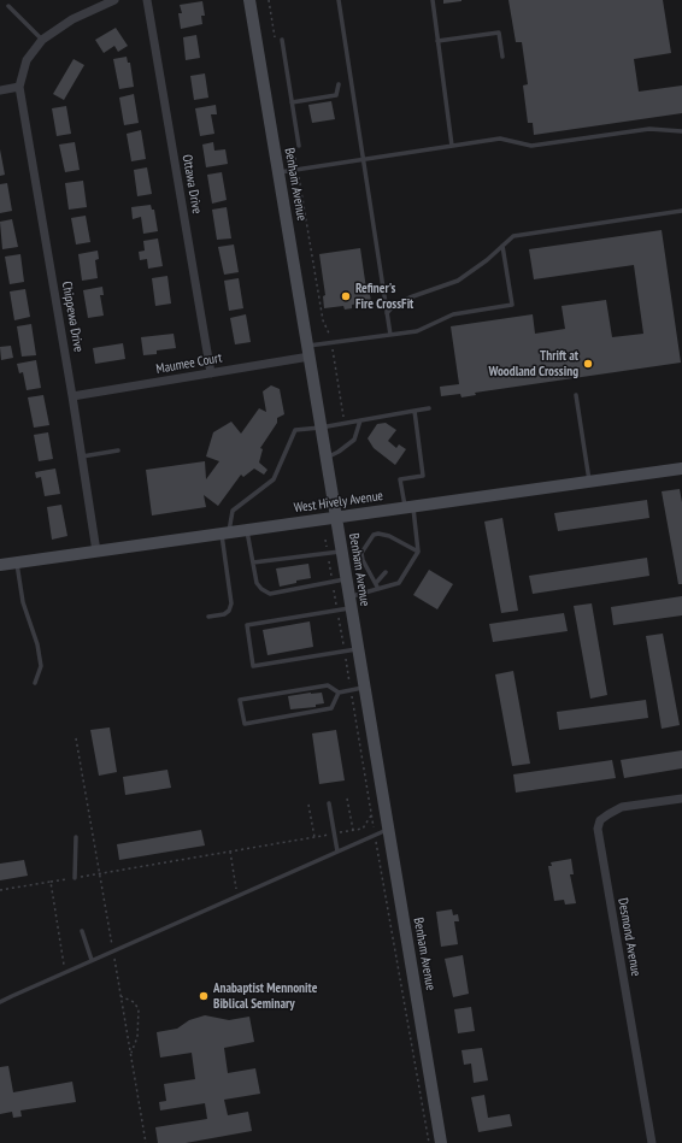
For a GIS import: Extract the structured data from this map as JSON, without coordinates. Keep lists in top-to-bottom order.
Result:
{
  "streets": {
    "main road": ["Benham Avenue", "West Hively Avenue"],
    "street": [
      "Ottawa Drive",
      "Chippewa Drive",
      "Maumee Court",
      "Desmond Avenue"
    ]
  },
  "crossings": [
    ["Ottawa Drive", "Maumee Court"],
    ["Benham Avenue", "Maumee Court"],
    ["Benham Avenue", "West Hively Avenue"],
    ["Chippewa Drive", "Maumee Court"],
    ["Chippewa Drive", "West Hively Avenue"]
  ],
  "places": ["Refiner's Fire CrossFit", "Thrift at Woodland Crossing", "Anabaptist Mennonite Biblical Seminary"]
}
